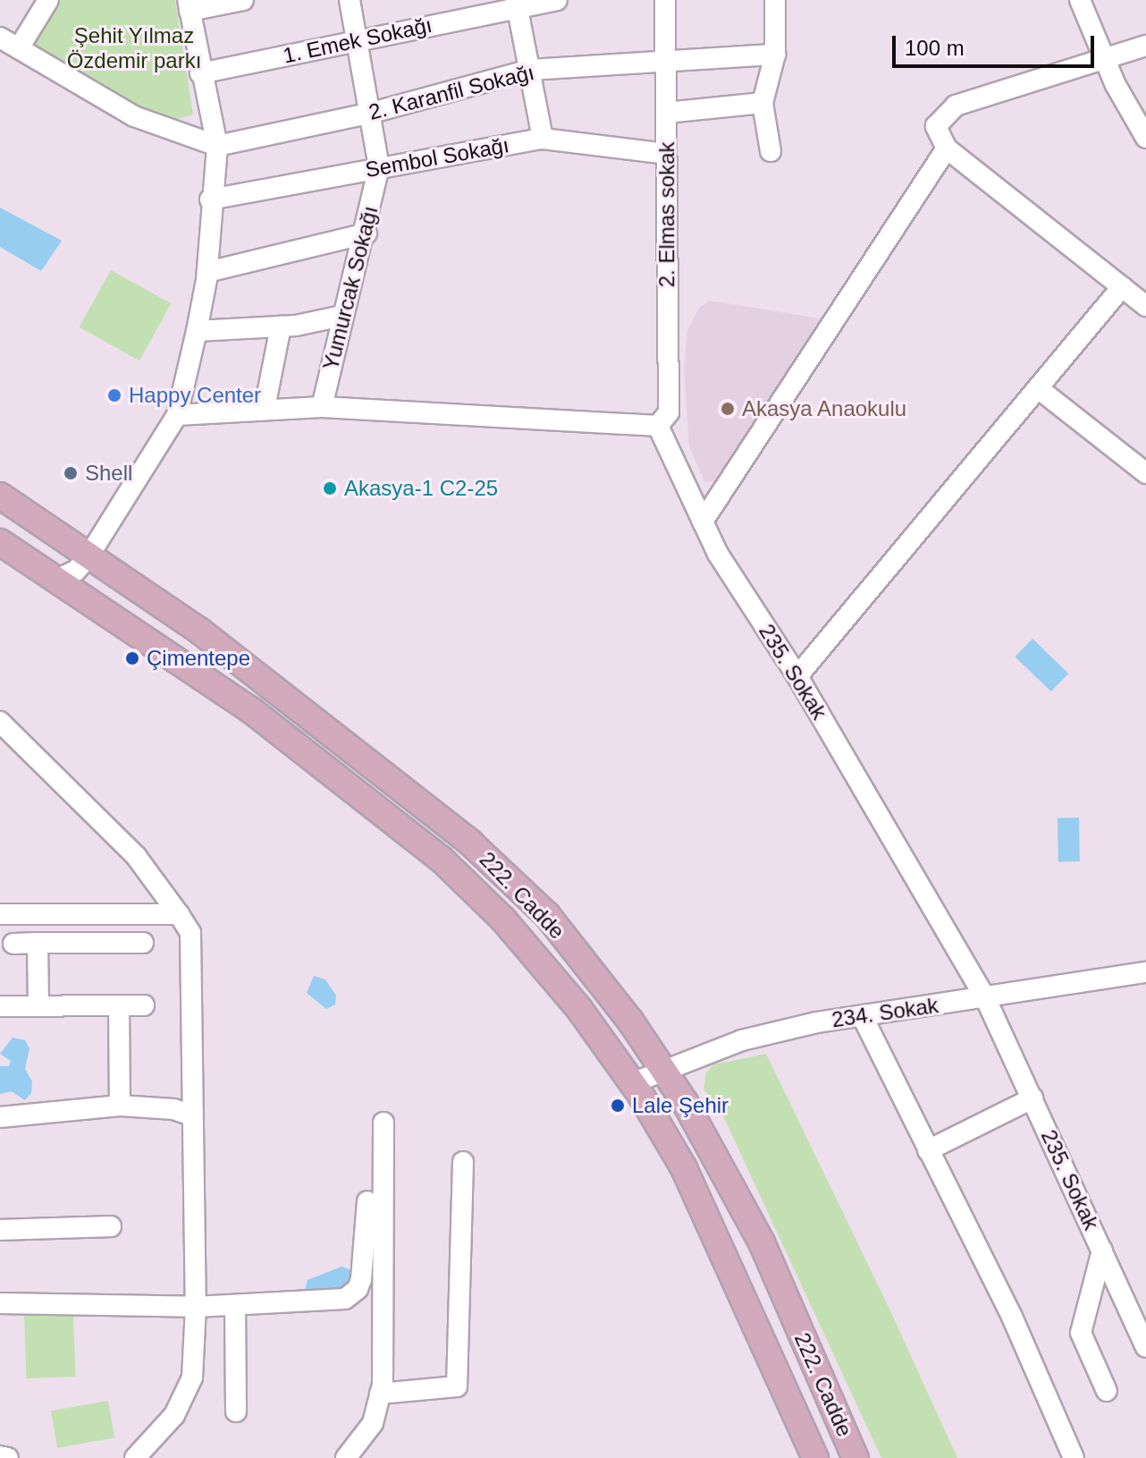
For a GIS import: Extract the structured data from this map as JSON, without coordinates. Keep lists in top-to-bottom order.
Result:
{
  "streets": {
    "main road": ["222. Cadde"],
    "street": [
      "1. Emek Sokağı",
      "2. Karanfil Sokağı",
      "Sembol Sokağı",
      "2. Elmas sokak",
      "Yumurcak Sokağı",
      "235. Sokak",
      "234. Sokak"
    ]
  },
  "crossings": [
    ["1. Emek Sokağı", "Yumurcak Sokağı"],
    ["2. Karanfil Sokağı", "2. Elmas sokak"],
    ["2. Karanfil Sokağı", "Yumurcak Sokağı"],
    ["Sembol Sokağı", "2. Elmas sokak"],
    ["Sembol Sokağı", "Yumurcak Sokağı"],
    ["2. Elmas sokak", "235. Sokak"],
    ["235. Sokak", "234. Sokak"],
    ["222. Cadde", "234. Sokak"]
  ],
  "parks": ["Şehit Yılmaz Özdemir parkı"],
  "places": [
    "Happy Center",
    "Akasya Anaokulu",
    "Shell",
    "Akasya-1 C2-25",
    "Çimentepe",
    "Lale Şehir"
  ],
  "scale_bar": "100 m"
}
